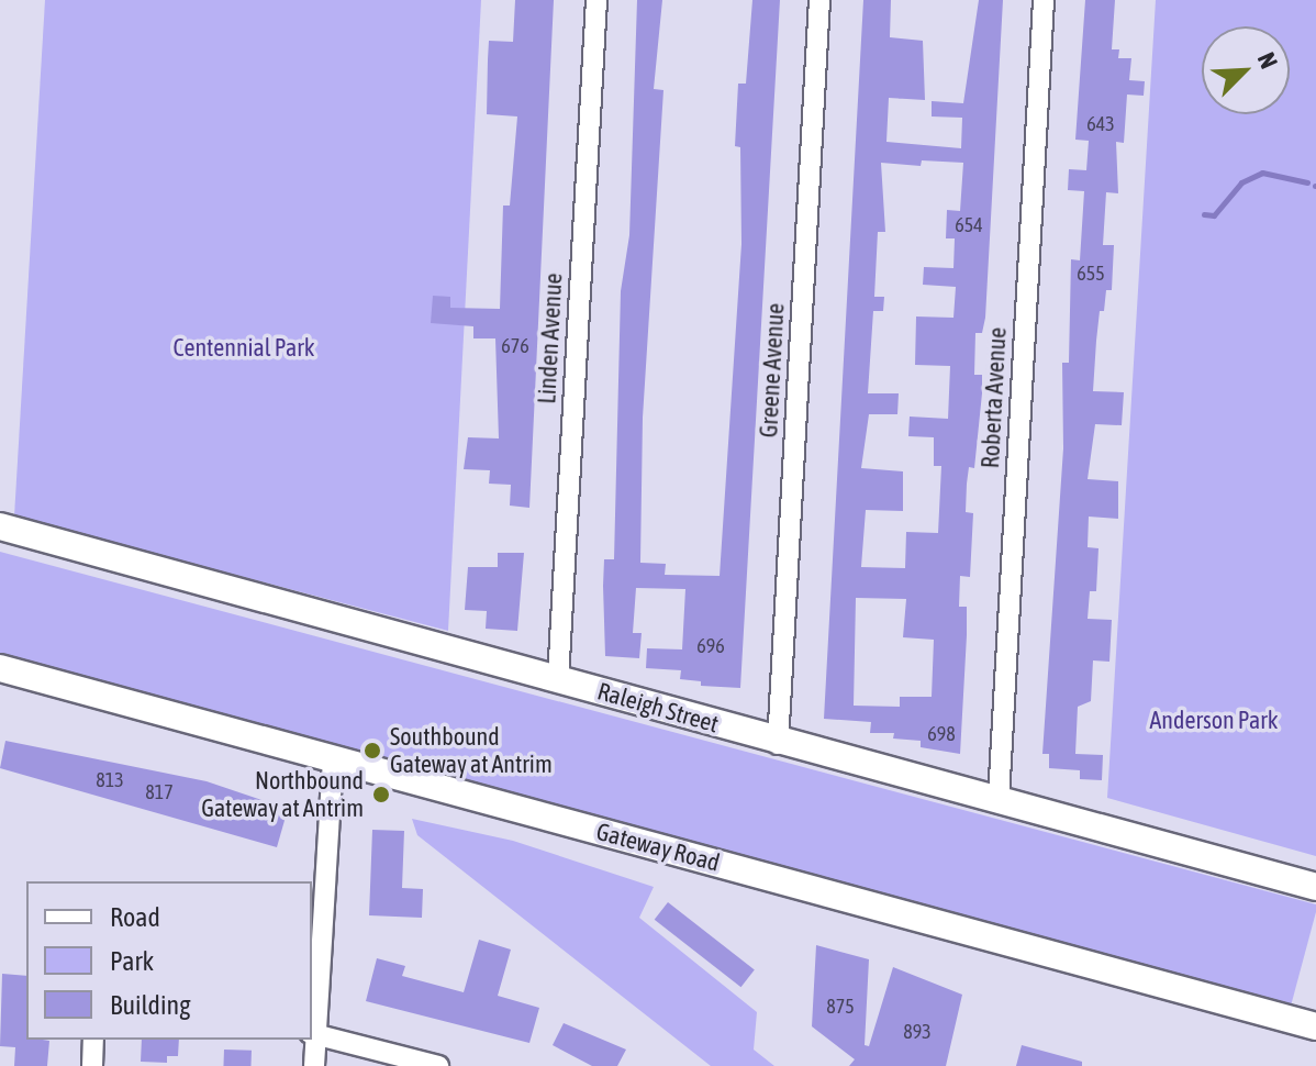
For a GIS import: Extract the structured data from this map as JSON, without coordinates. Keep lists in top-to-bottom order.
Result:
{
  "streets": {
    "street": [
      "Linden Avenue",
      "Greene Avenue",
      "Roberta Avenue",
      "Raleigh Street",
      "Gateway Road"
    ]
  },
  "crossings": [
    ["Linden Avenue", "Raleigh Street"],
    ["Greene Avenue", "Raleigh Street"],
    ["Roberta Avenue", "Raleigh Street"]
  ],
  "parks": ["Centennial Park", "Anderson Park"],
  "places": ["Southbound Gateway at Antrim", "Northbound Gateway at Antrim"],
  "house_numbers": [
    "643",
    "654",
    "655",
    "676",
    "696",
    "698",
    "813",
    "817",
    "875",
    "893"
  ],
  "legend": ["Road", "Park", "Building"],
  "north": "top right"
}
